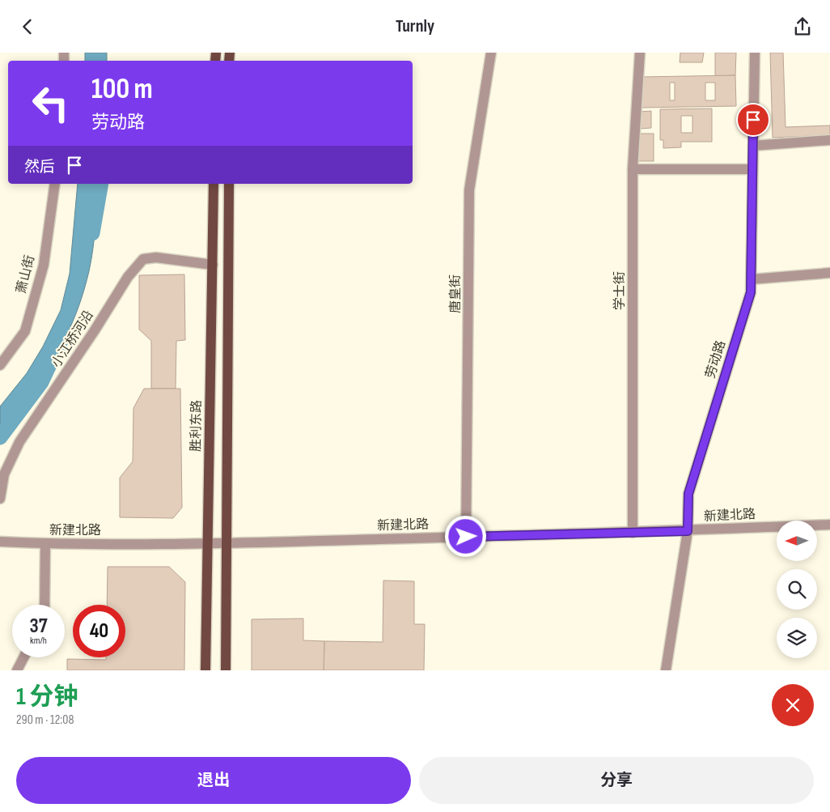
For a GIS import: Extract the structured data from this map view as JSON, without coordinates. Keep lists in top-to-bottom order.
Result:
{
  "streets": {
    "main road": ["胜利东路"],
    "street": [
      "萧山街",
      "学士街",
      "唐皇街",
      "小江桥河沿",
      "劳动路",
      "新建北路"
    ]
  },
  "crossings": [
    ["学士街", "新建北路"],
    ["唐皇街", "新建北路"],
    ["小江桥河沿", "胜利东路"],
    ["劳动路", "新建北路"],
    ["胜利东路", "新建北路"]
  ],
  "north": "left",
  "page": {
    "header": "Turnly",
    "turn": ["100 m", "劳动路"],
    "then": "然后",
    "speed": "37 km/h",
    "limit": "40",
    "heading": ["1 分钟", "290 m · 12:08"],
    "buttons": ["退出", "分享"]
  }
}
